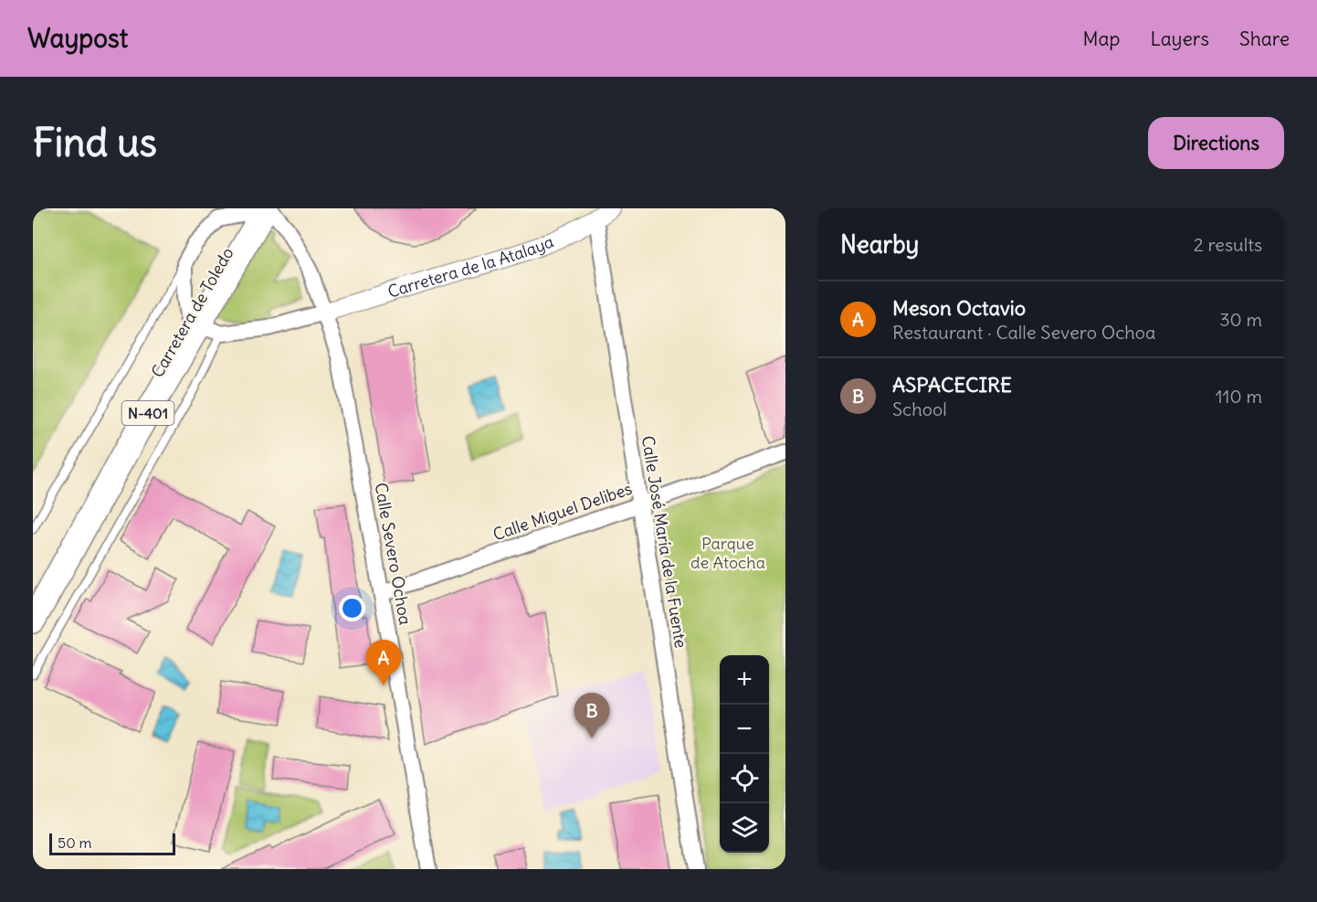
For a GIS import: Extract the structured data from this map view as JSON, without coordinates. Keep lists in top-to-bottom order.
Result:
{
  "streets": {
    "highway": ["Carretera de Toledo", "N-401"],
    "street": [
      "Carretera de la Atalaya",
      "Calle Miguel Delibes",
      "Calle José María de la Fuente",
      "Calle Severo Ochoa"
    ]
  },
  "crossings": [
    ["Carretera de la Atalaya", "Calle José María de la Fuente"],
    ["Carretera de la Atalaya", "Calle Severo Ochoa"],
    ["Carretera de Toledo", "N-401"],
    ["N-401", "Calle Severo Ochoa"],
    ["Calle Miguel Delibes", "Calle José María de la Fuente"],
    ["Calle Miguel Delibes", "Calle Severo Ochoa"]
  ],
  "parks": ["Parque de Atocha"],
  "scale_bar": "50 m",
  "page": {
    "header": "Waypost",
    "nav": ["Map", "Layers", "Share"],
    "buttons": "Directions",
    "title": "Find us",
    "heading": ["Nearby", "2 results"],
    "list": [
      {
        "mark": "A",
        "name": "Meson Octavio",
        "note": "Restaurant · Calle Severo Ochoa",
        "value": "30 m"
      },
      {
        "mark": "B",
        "name": "ASPACECIRE",
        "note": "School",
        "value": "110 m"
      }
    ],
    "pins": ["A", "B"],
    "map_buttons": ["+", "−"],
    "scale": "50 m"
  }
}
